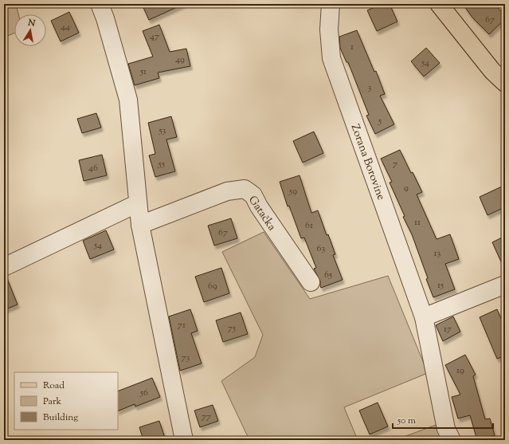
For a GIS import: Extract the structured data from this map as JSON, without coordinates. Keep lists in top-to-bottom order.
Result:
{
  "streets": {
    "street": ["Zorana Borovine", "Gatačka"]
  },
  "house_numbers": [
    "67",
    "44",
    "47",
    "1",
    "49",
    "54",
    "51",
    "3",
    "5",
    "53",
    "55",
    "7",
    "46",
    "9",
    "59",
    "11",
    "61",
    "67",
    "54",
    "63",
    "13",
    "65",
    "15",
    "69",
    "71",
    "75",
    "17",
    "73",
    "19",
    "56",
    "77"
  ],
  "legend": ["Road", "Park", "Building"],
  "scale_bar": "50 m",
  "north": "top"
}
